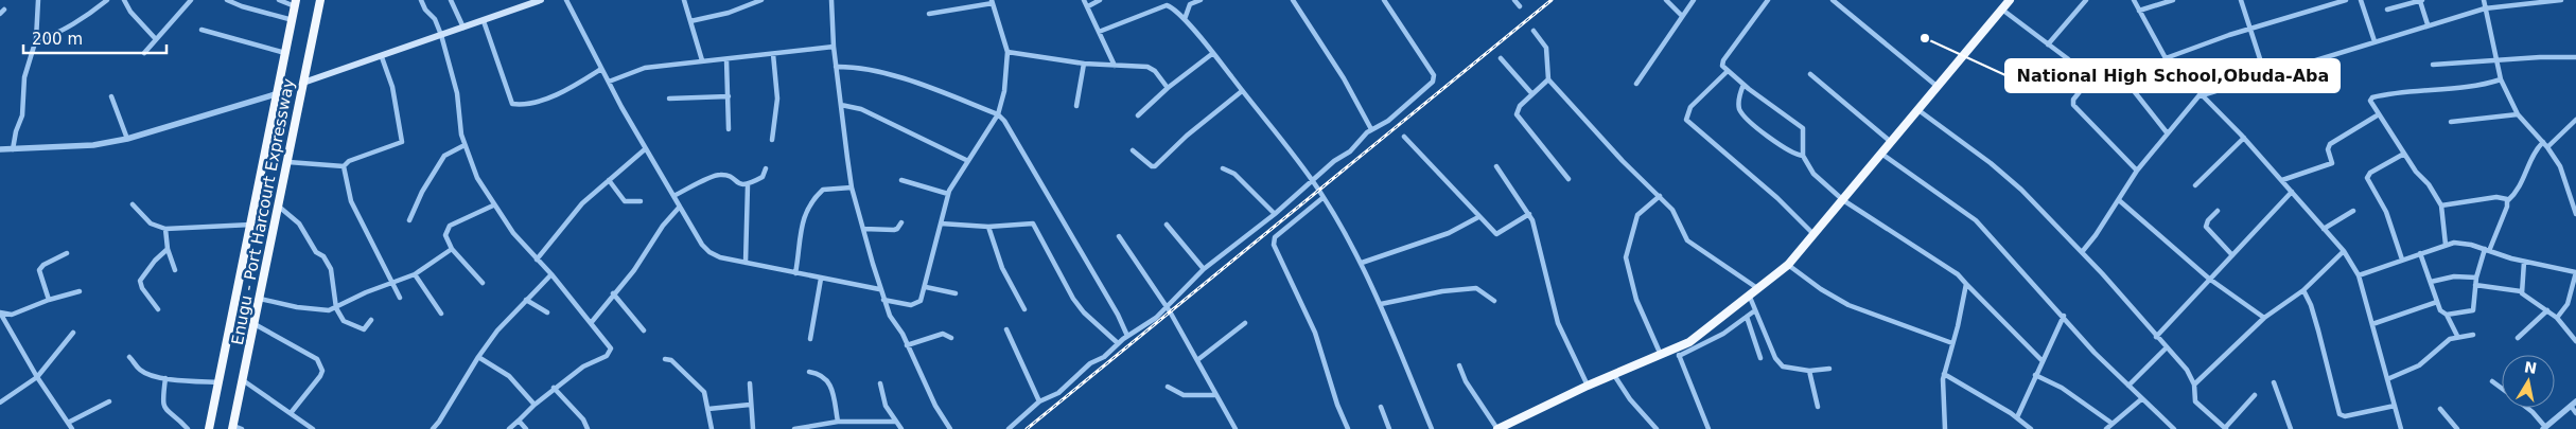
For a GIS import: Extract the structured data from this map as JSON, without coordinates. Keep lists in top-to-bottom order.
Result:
{
  "streets": {
    "highway": ["Enugu - Port Harcourt Expressway"]
  },
  "places": ["National High School,Obuda-Aba"],
  "scale_bar": "200 m",
  "north": "top"
}
